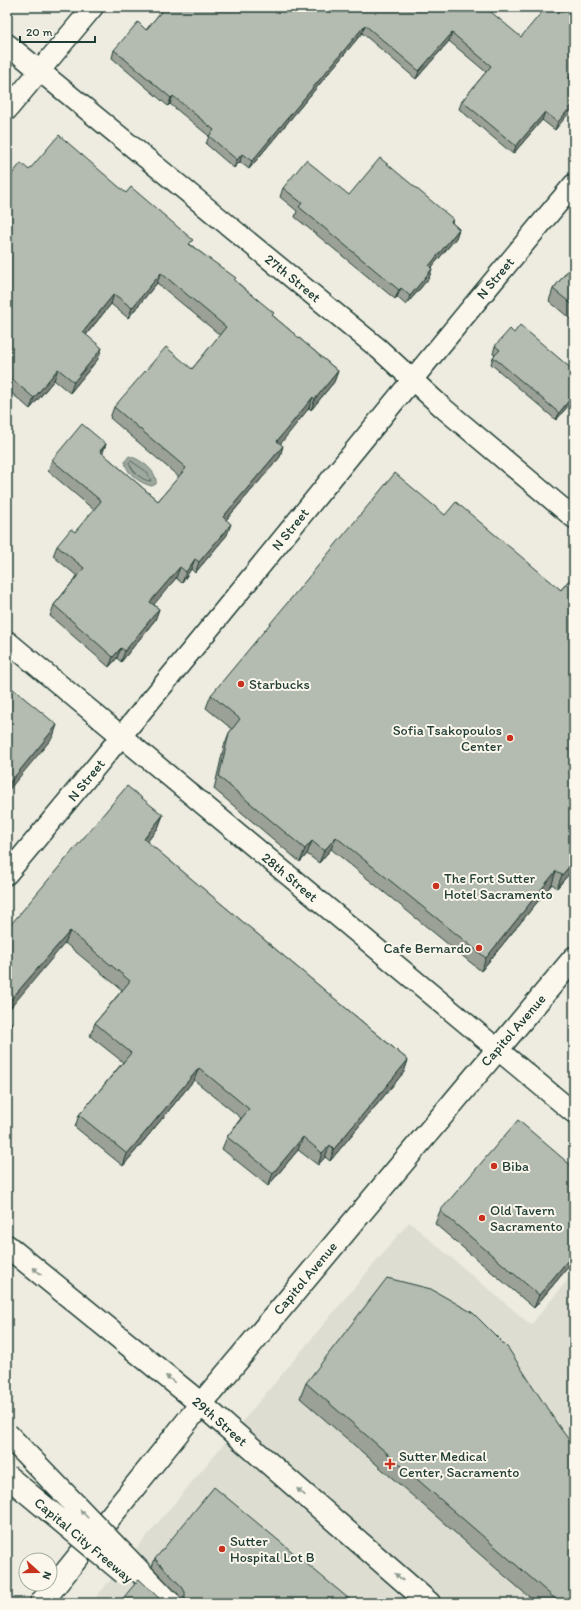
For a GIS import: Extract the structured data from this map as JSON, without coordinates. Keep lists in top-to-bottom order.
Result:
{
  "streets": {
    "main road": ["Capitol Avenue", "29th Street", "Capital City Freeway"],
    "street": ["27th Street", "N Street", "28th Street"]
  },
  "crossings": [
    ["27th Street", "N Street"],
    ["N Street", "28th Street"],
    ["28th Street", "Capitol Avenue"],
    ["Capitol Avenue", "29th Street"]
  ],
  "places": {
    "other": [
      "Starbucks",
      "Sofia Tsakopoulos Center",
      "The Fort Sutter Hotel Sacramento",
      "Cafe Bernardo",
      "Biba",
      "Old Tavern Sacramento",
      "Sutter Hospital Lot B"
    ],
    "health": ["Sutter Medical Center, Sacramento"]
  },
  "scale_bar": "20 m",
  "north": "right"
}
